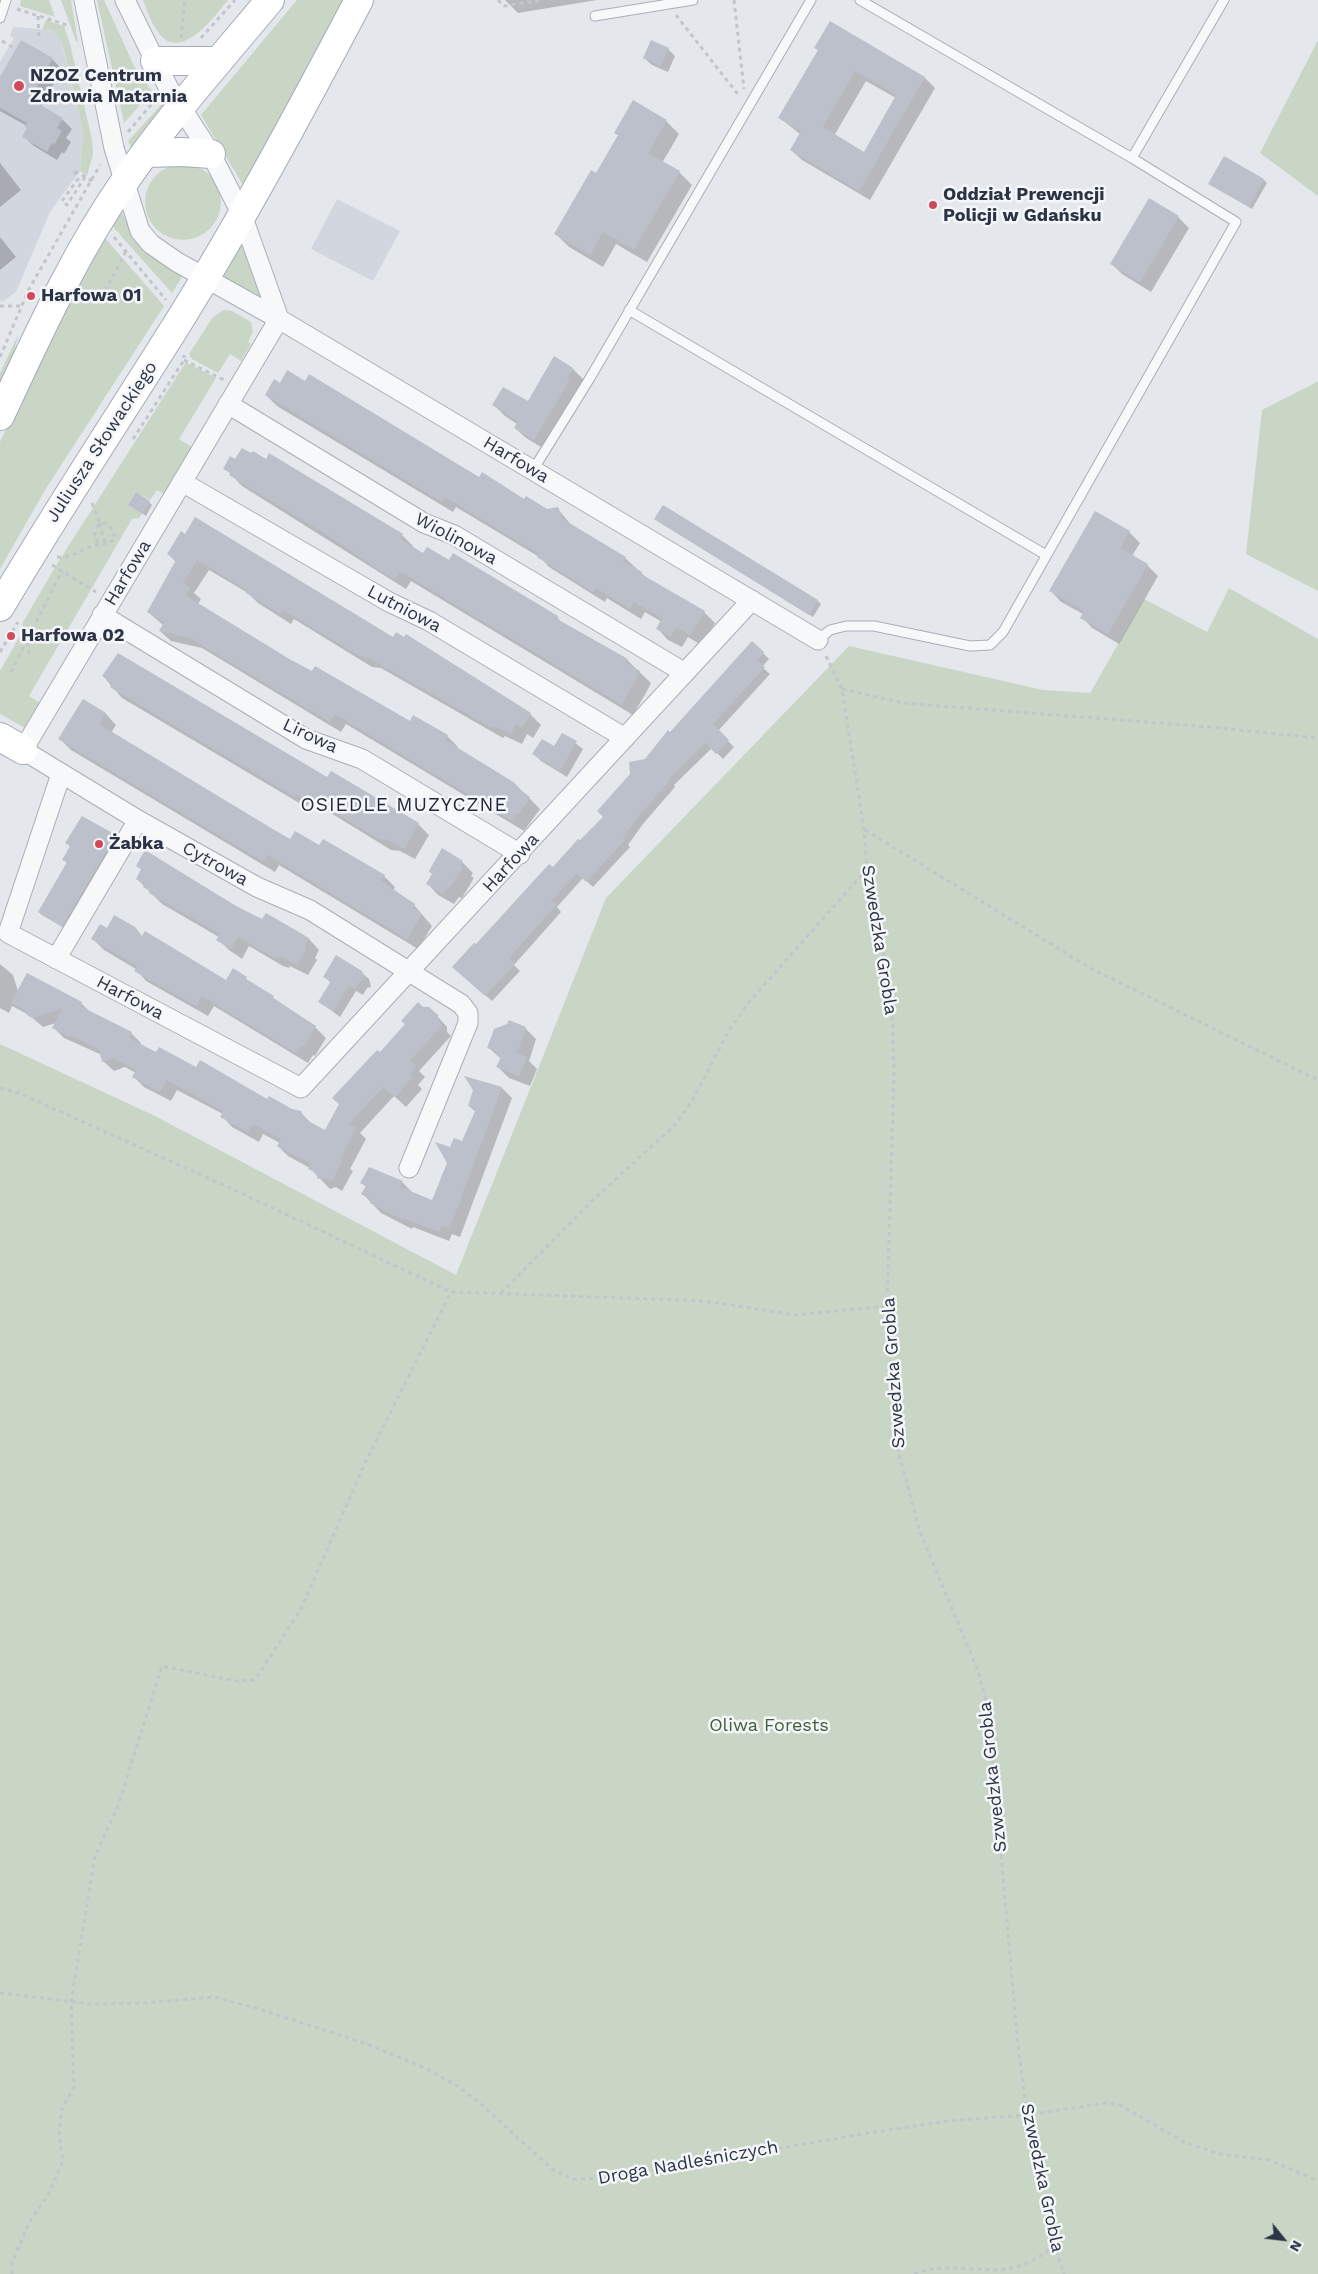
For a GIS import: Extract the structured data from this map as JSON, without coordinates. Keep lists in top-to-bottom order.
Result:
{
  "streets": {
    "main road": ["Juliusza Słowackiego"],
    "street": [
      "Harfowa",
      "Wiolinowa",
      "Lutniowa",
      "Lirowa",
      "Cytrowa"
    ],
    "path": ["Szwedzka Grobla", "Droga Nadleśniczych"]
  },
  "crossings": [
    ["Juliusza Słowackiego", "Harfowa"],
    ["Harfowa", "Wiolinowa"],
    ["Harfowa", "Lutniowa"],
    ["Harfowa", "Lirowa"],
    ["Harfowa", "Cytrowa"],
    ["Harfowa", "Szwedzka Grobla"],
    ["Szwedzka Grobla", "Droga Nadleśniczych"]
  ],
  "districts": ["OSIEDLE MUZYCZNE"],
  "parks": ["Oliwa Forests"],
  "places": [
    "NZOZ Centrum Zdrowia Matarnia",
    "Oddział Prewencji Policji w Gdańsku",
    "Harfowa 01",
    "Harfowa 02",
    "Żabka"
  ],
  "north": "bottom right"
}
